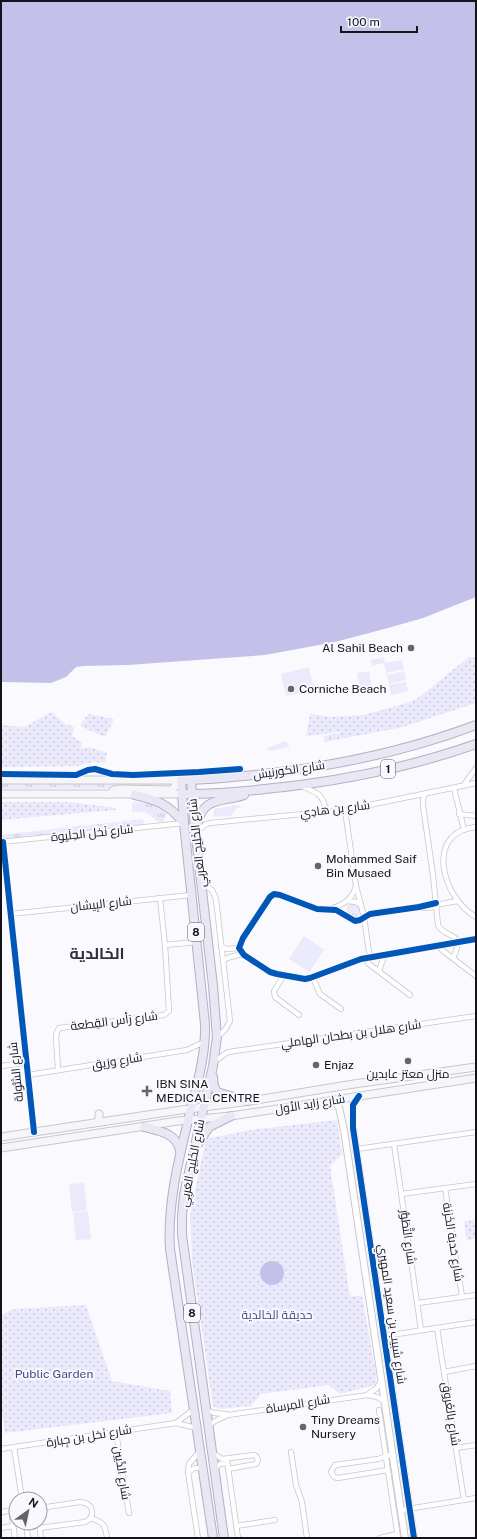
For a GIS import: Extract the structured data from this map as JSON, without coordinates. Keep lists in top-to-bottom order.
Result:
{
  "streets": {
    "highway": [
      "1",
      "شارع الكورنيش",
      "شارع الخَلِيج العَربِي",
      "8"
    ],
    "main road": ["شارع زايد الأول"],
    "street": [
      "شارع بن هادِي",
      "شارع نَخل الحِلَيوة",
      "شارع البِيشان",
      "شارع رَأس القِطعة",
      "شارع هلال بن بطحان الهاملي",
      "شارع ورَيق",
      "شارع الشُّولة",
      "شارع التَّطَوُّر",
      "شارع حَدبة الخَزنة",
      "شارع شبيب بن سعيد المهيري",
      "شارع المِرساة",
      "شارع بالعُروق",
      "شارع نَخل بن جِبارة",
      "شارع الدِّيين"
    ]
  },
  "crossings": [
    ["شارع الكورنيش", "شارع الخَلِيج العَربِي"],
    ["شارع بن هادِي", "شارع الخَلِيج العَربِي"],
    ["شارع نَخل الحِلَيوة", "شارع الخَلِيج العَربِي"],
    ["شارع نَخل الحِلَيوة", "شارع الشُّولة"],
    ["شارع الخَلِيج العَربِي", "شارع البِيشان"],
    ["شارع الخَلِيج العَربِي", "شارع هلال بن بطحان الهاملي"],
    ["شارع الخَلِيج العَربِي", "شارع ورَيق"],
    ["شارع الخَلِيج العَربِي", "شارع زايد الأول"],
    ["شارع الخَلِيج العَربِي", "شارع المِرساة"],
    ["شارع الخَلِيج العَربِي", "شارع نَخل بن جِبارة"],
    ["شارع البِيشان", "شارع رَأس القِطعة"],
    ["شارع البِيشان", "شارع الشُّولة"],
    ["شارع رَأس القِطعة", "شارع ورَيق"],
    ["شارع ورَيق", "شارع الشُّولة"],
    ["شارع الشُّولة", "شارع زايد الأول"],
    ["شارع زايد الأول", "شارع شبيب بن سعيد المهيري"],
    ["شارع نَخل بن جِبارة", "شارع الدِّيين"]
  ],
  "districts": ["الخالدية"],
  "parks": ["حديقة الخالدية", "Public Garden"],
  "places": {
    "other": [
      "Al Sahil Beach",
      "Corniche Beach",
      "Mohammed Saif Bin Musaed",
      "منزل معتز عابدين",
      "Enjaz",
      "Tiny Dreams Nursery"
    ],
    "health": ["IBN SINA MEDICAL CENTRE"]
  },
  "scale_bar": "100 m",
  "north": "top right"
}
